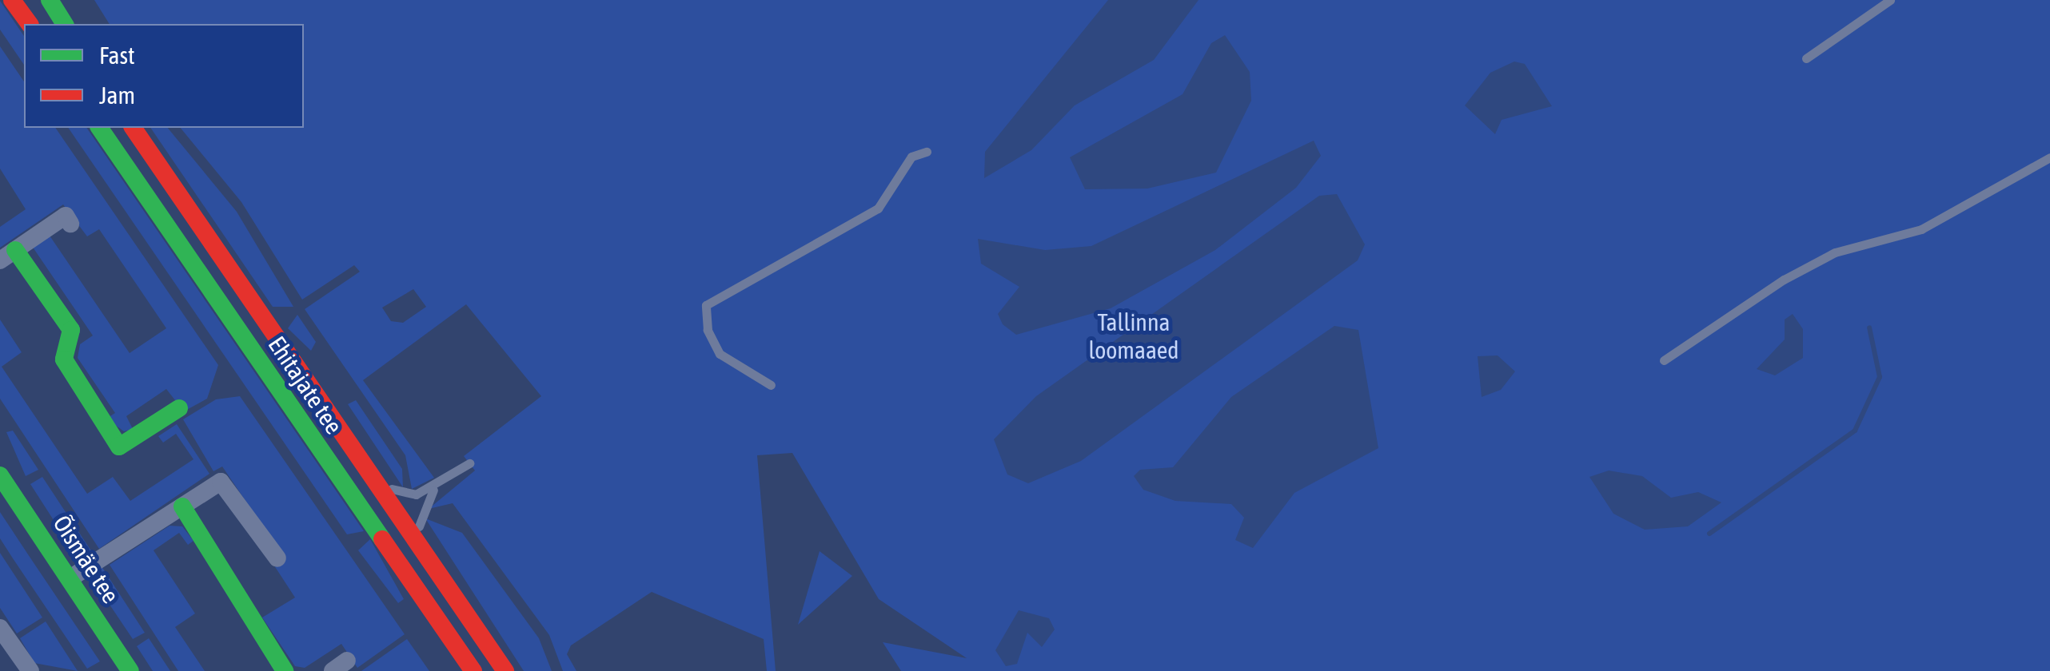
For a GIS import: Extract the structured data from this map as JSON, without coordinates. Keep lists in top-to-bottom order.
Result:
{
  "streets": {
    "main road": ["Ehitajate tee", "Õismäe tee"]
  },
  "parks": ["Tallinna loomaaed"],
  "legend": ["Fast", "Jam"]
}
